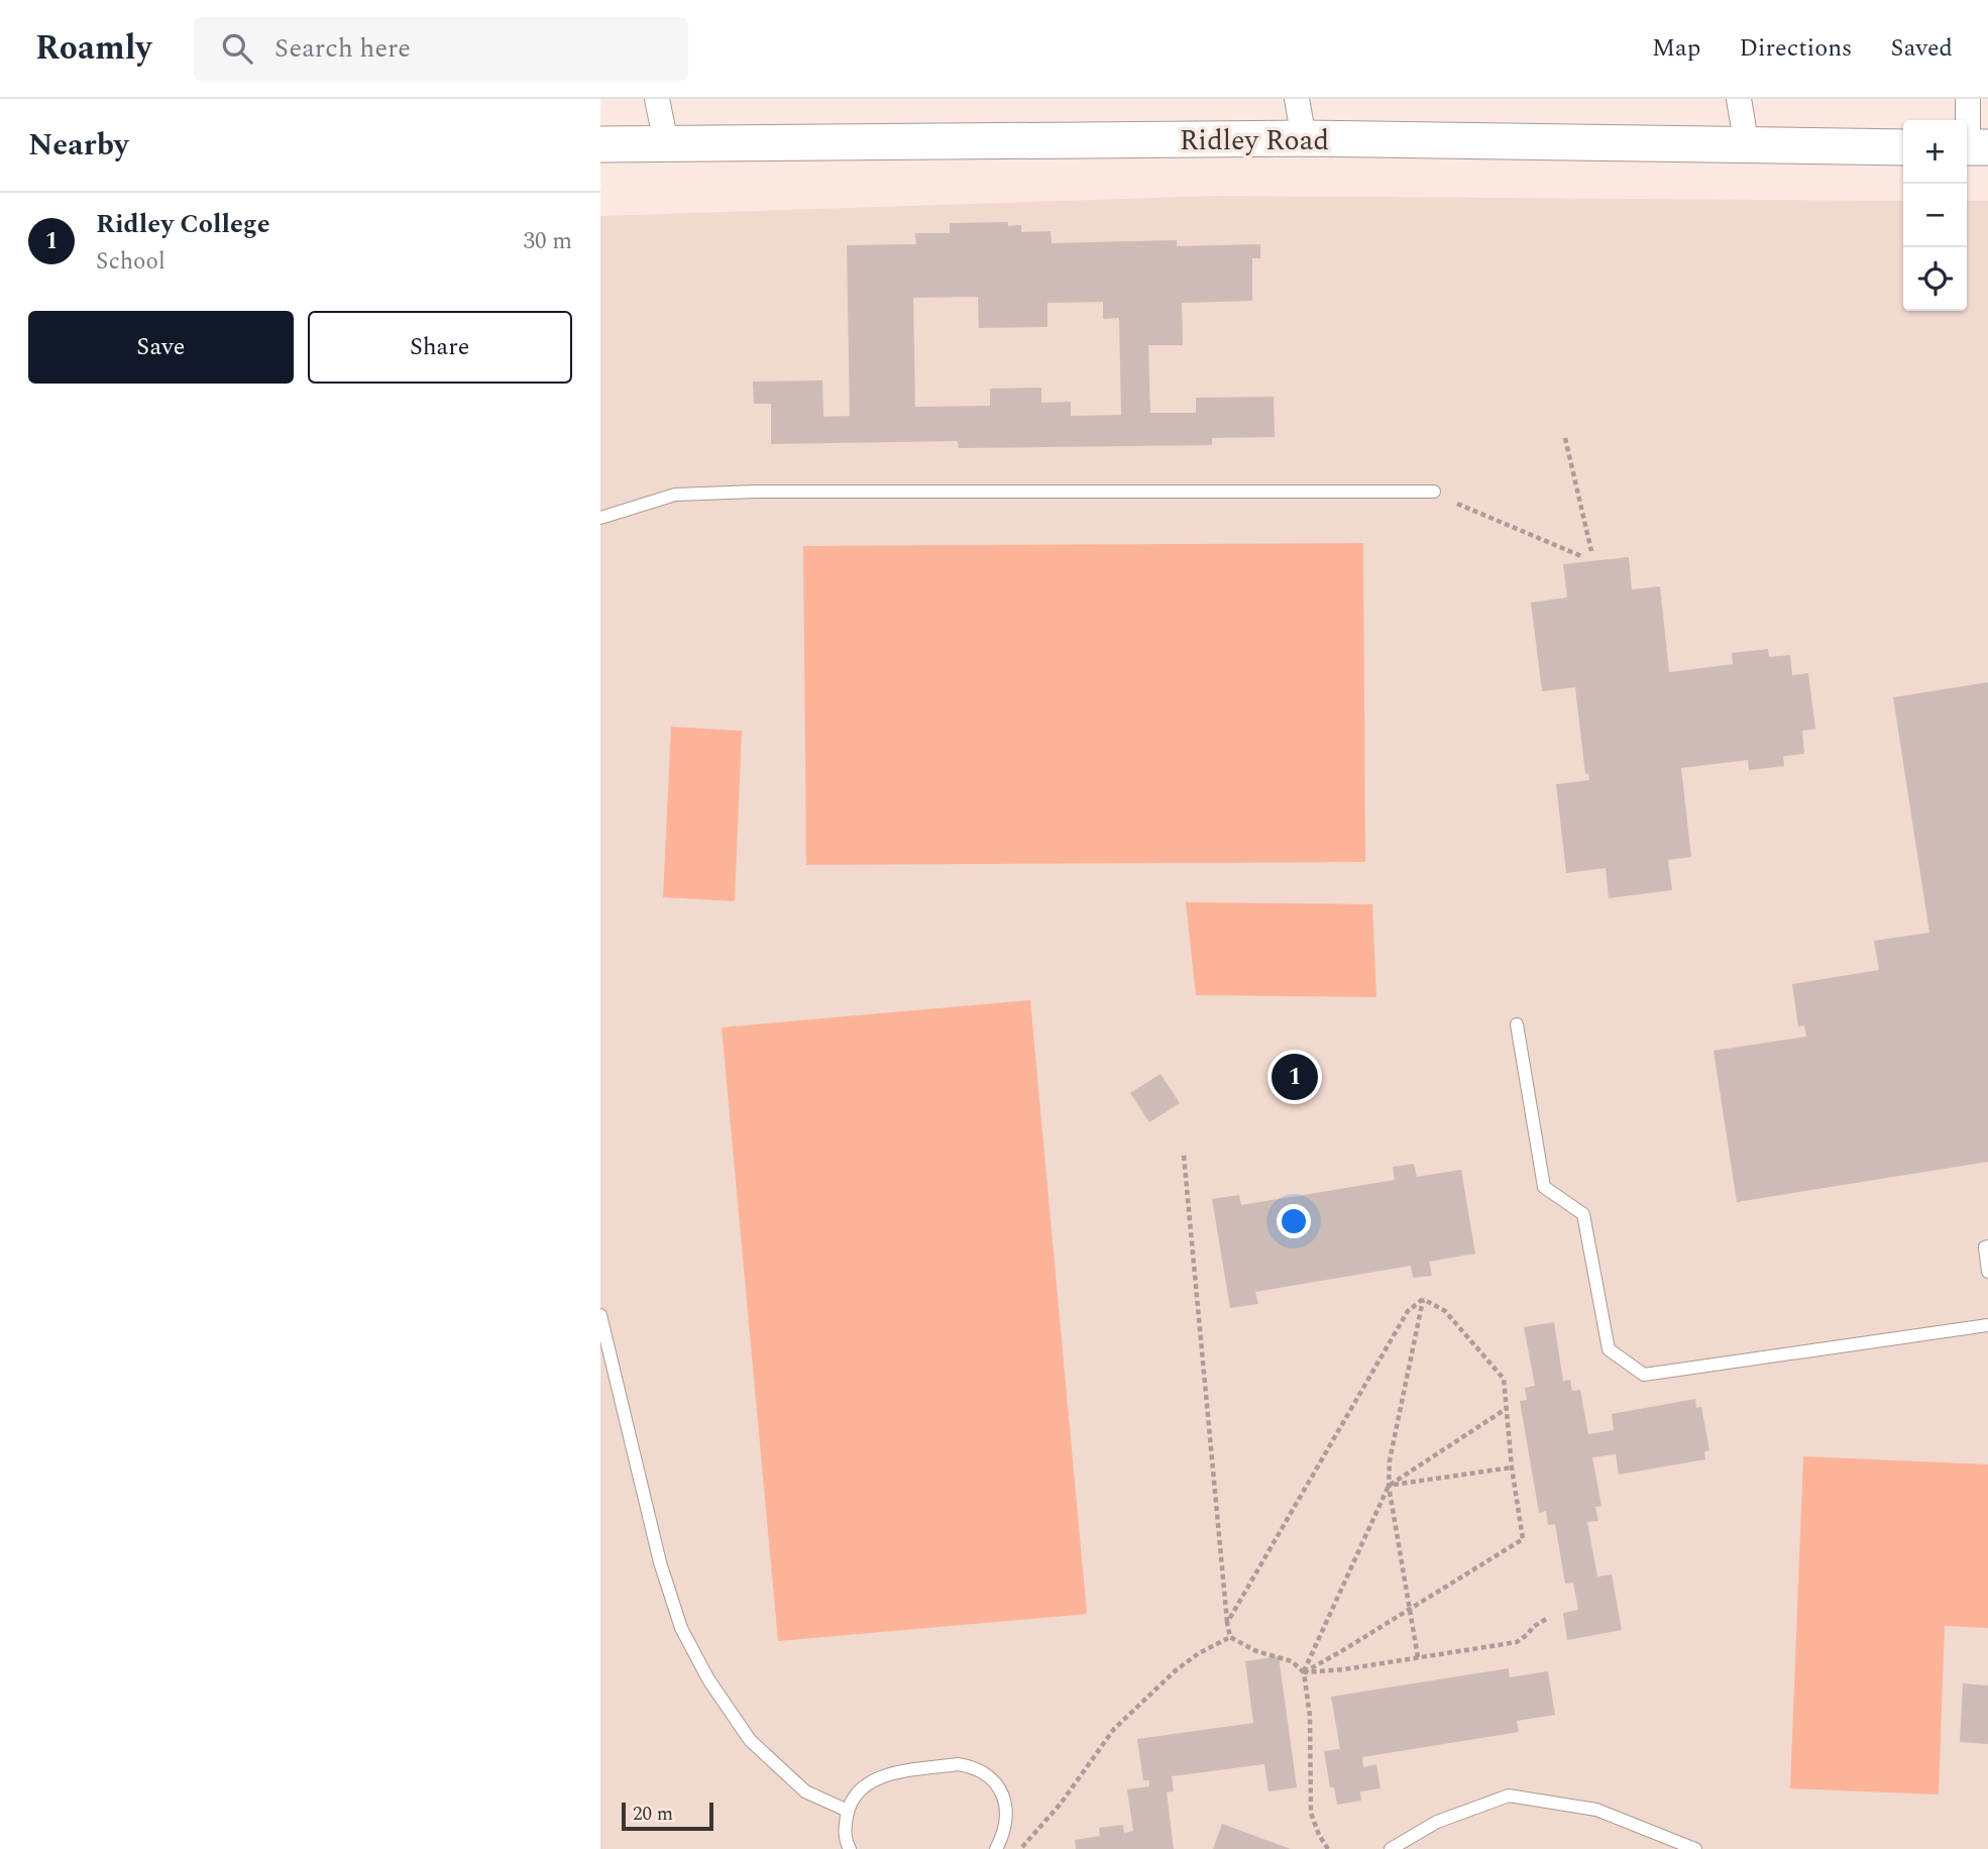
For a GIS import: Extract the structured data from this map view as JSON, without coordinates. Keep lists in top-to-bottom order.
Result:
{
  "streets": {
    "street": ["Ridley Road"]
  },
  "scale_bar": "20 m",
  "page": {
    "header": "Roamly",
    "search": "Search here",
    "nav": ["Map", "Directions", "Saved"],
    "heading": "Nearby",
    "map_buttons": ["+", "−"],
    "list": [
      {
        "mark": "1",
        "name": "Ridley College",
        "note": "School",
        "value": "30 m"
      }
    ],
    "buttons": ["Save", "Share"],
    "pins": "1",
    "scale": "20 m"
  }
}
